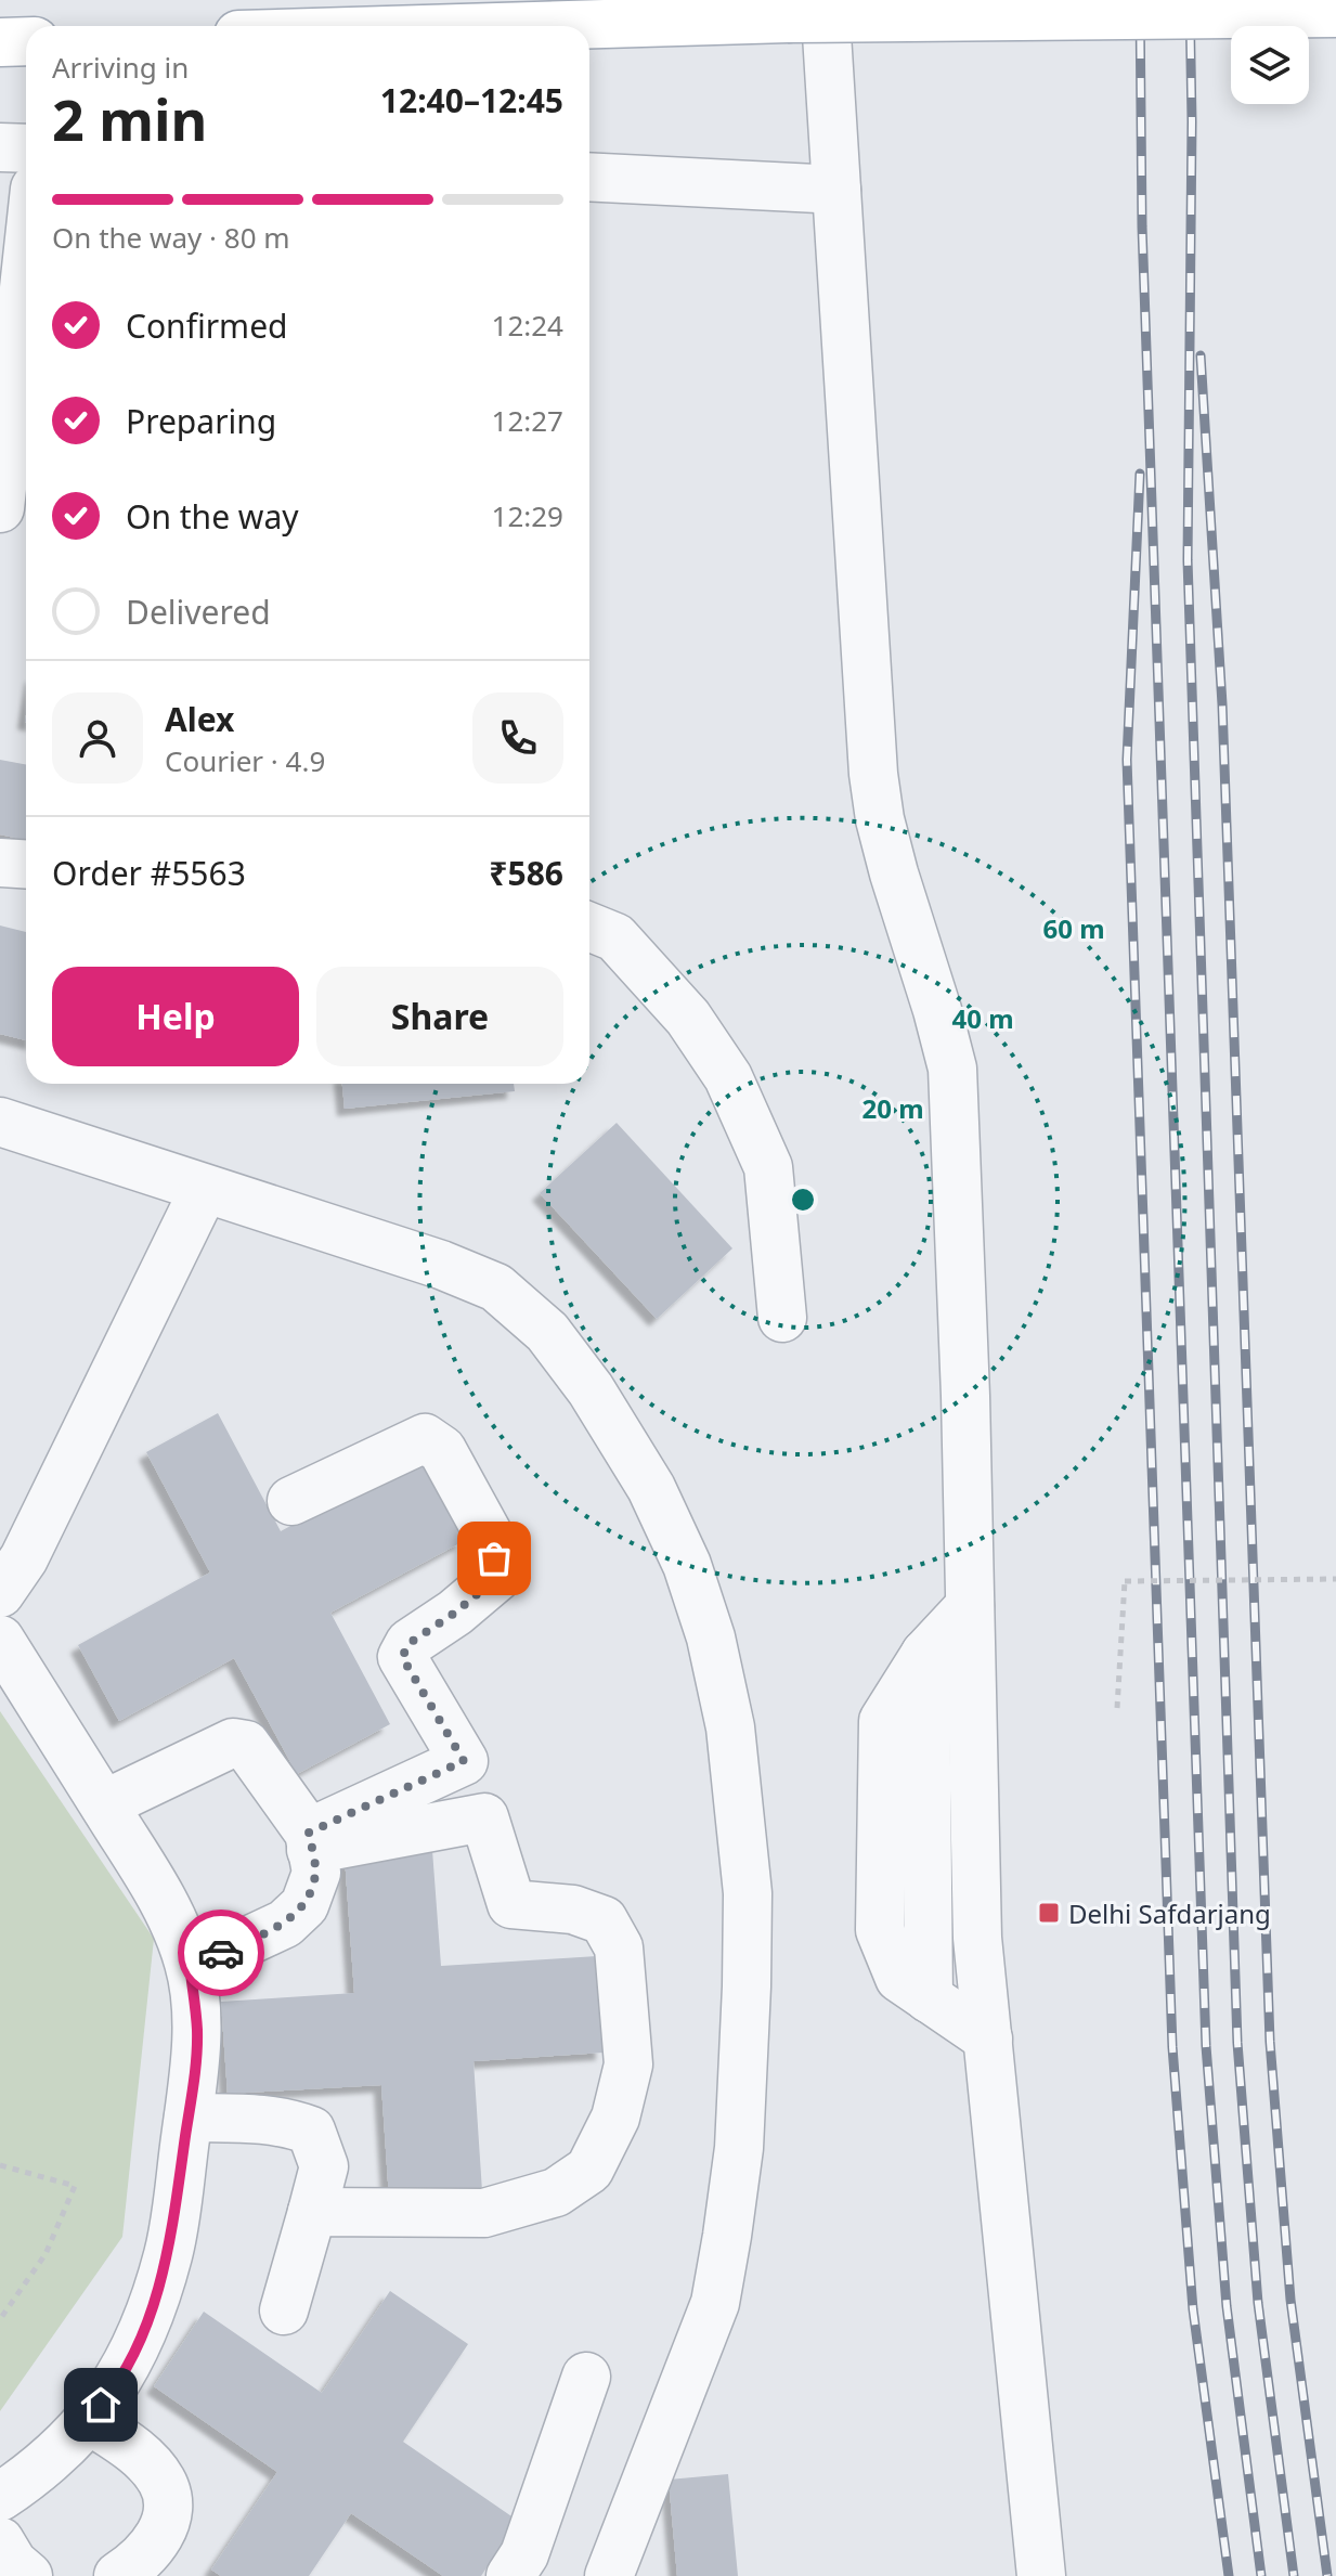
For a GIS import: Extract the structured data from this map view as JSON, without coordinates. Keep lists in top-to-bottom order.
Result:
{
  "places": {
    "transit": ["Delhi Safdarjang"]
  },
  "page": {
    "heading": ["2 min", "Arriving in", "12:40–12:45"],
    "panel": [
      "Alex",
      "Courier · 4.9",
      "Order #5563",
      "₹586"
    ],
    "bar": "On the way · 80 m",
    "list": [
      ["Confirmed", "12:24"],
      ["Preparing", "12:27"],
      ["On the way", "12:29"],
      "Delivered"
    ],
    "buttons": ["Help", "Share"]
  },
  "rings": ["60 m", "40 m", "20 m"]
}
